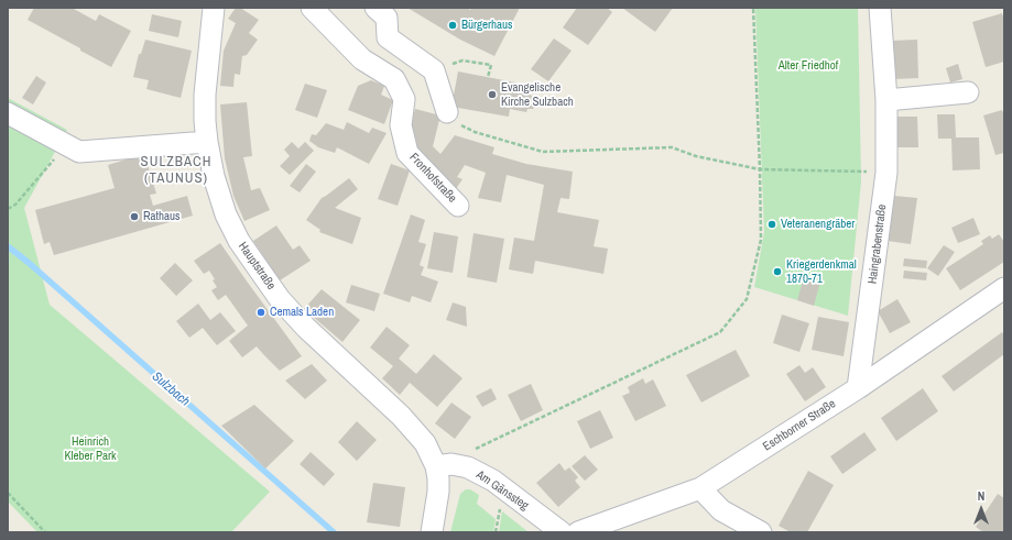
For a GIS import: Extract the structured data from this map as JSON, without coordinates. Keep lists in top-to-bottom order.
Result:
{
  "streets": {
    "street": [
      "Fronhofstraße",
      "Haingrabenstraße",
      "Hauptstraße",
      "Eschborner Straße",
      "Am Gänssteg"
    ]
  },
  "crossings": [
    ["Haingrabenstraße", "Eschborner Straße"],
    ["Hauptstraße", "Am Gänssteg"]
  ],
  "districts": ["SULZBACH (TAUNUS)"],
  "water": ["Sulzbach"],
  "parks": ["Alter Friedhof", "Heinrich Kleber Park"],
  "places": [
    "Bürgerhaus",
    "Evangelische Kirche Sulzbach",
    "Rathaus",
    "Veteranengräber",
    "Kriegerdenkmal 1870-71",
    "Cemals Laden"
  ],
  "north": "top"
}
